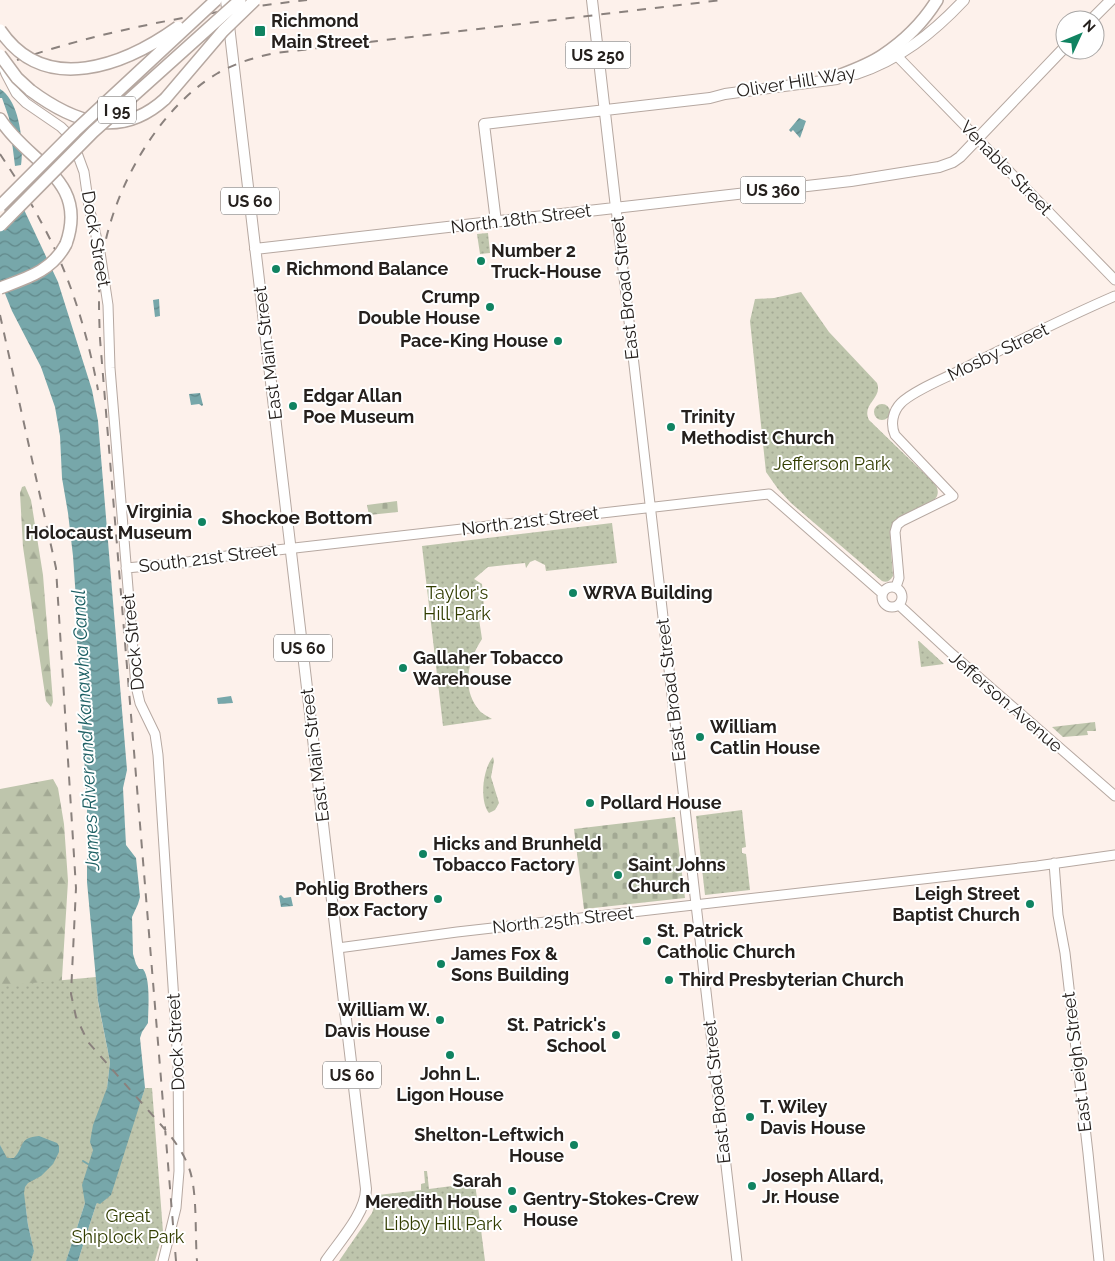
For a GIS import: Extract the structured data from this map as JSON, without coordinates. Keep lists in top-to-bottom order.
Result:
{
  "streets": {
    "highway": ["I 95"],
    "main road": [
      "US 250",
      "Oliver Hill Way",
      "Venable Street",
      "US 360",
      "US 60",
      "North 18th Street",
      "Dock Street",
      "East Broad Street",
      "Mosby Street",
      "East Main Street",
      "North 21st Street",
      "South 21st Street",
      "Jefferson Avenue",
      "North 25th Street",
      "East Leigh Street"
    ]
  },
  "crossings": [
    ["Oliver Hill Way", "Venable Street"],
    ["Oliver Hill Way", "North 18th Street"],
    ["Oliver Hill Way", "East Broad Street"],
    ["Venable Street", "North 18th Street"],
    ["North 18th Street", "East Broad Street"],
    ["North 18th Street", "East Main Street"],
    ["Dock Street", "South 21st Street"],
    ["East Broad Street", "North 21st Street"],
    ["East Broad Street", "North 25th Street"],
    ["Mosby Street", "North 21st Street"],
    ["Mosby Street", "Jefferson Avenue"],
    ["East Main Street", "North 21st Street"],
    ["East Main Street", "South 21st Street"],
    ["East Main Street", "North 25th Street"],
    ["North 21st Street", "South 21st Street"],
    ["North 21st Street", "Jefferson Avenue"],
    ["North 25th Street", "East Leigh Street"]
  ],
  "districts": ["Shockoe Bottom"],
  "water": ["James River and Kanawha Canal"],
  "parks": [
    "Jefferson Park",
    "Taylor's Hill Park",
    "Great Shiplock Park",
    "Libby Hill Park"
  ],
  "places": {
    "transit": ["Richmond Main Street"],
    "other": [
      "Number 2 Truck-House",
      "Richmond Balance",
      "Crump Double House",
      "Pace-King House",
      "Edgar Allan Poe Museum",
      "Trinity Methodist Church",
      "Virginia Holocaust Museum",
      "WRVA Building",
      "Gallaher Tobacco Warehouse",
      "William Catlin House",
      "Pollard House",
      "Hicks and Brunheld Tobacco Factory",
      "Saint Johns Church",
      "Pohlig Brothers Box Factory",
      "Leigh Street Baptist Church",
      "St. Patrick Catholic Church",
      "James Fox & Sons Building",
      "Third Presbyterian Church",
      "William W. Davis House",
      "St. Patrick's School",
      "John L. Ligon House",
      "T. Wiley Davis House",
      "Shelton-Leftwich House",
      "Joseph Allard, Jr. House",
      "Sarah Meredith House",
      "Gentry-Stokes-Crew House"
    ]
  },
  "north": "top right"
}
